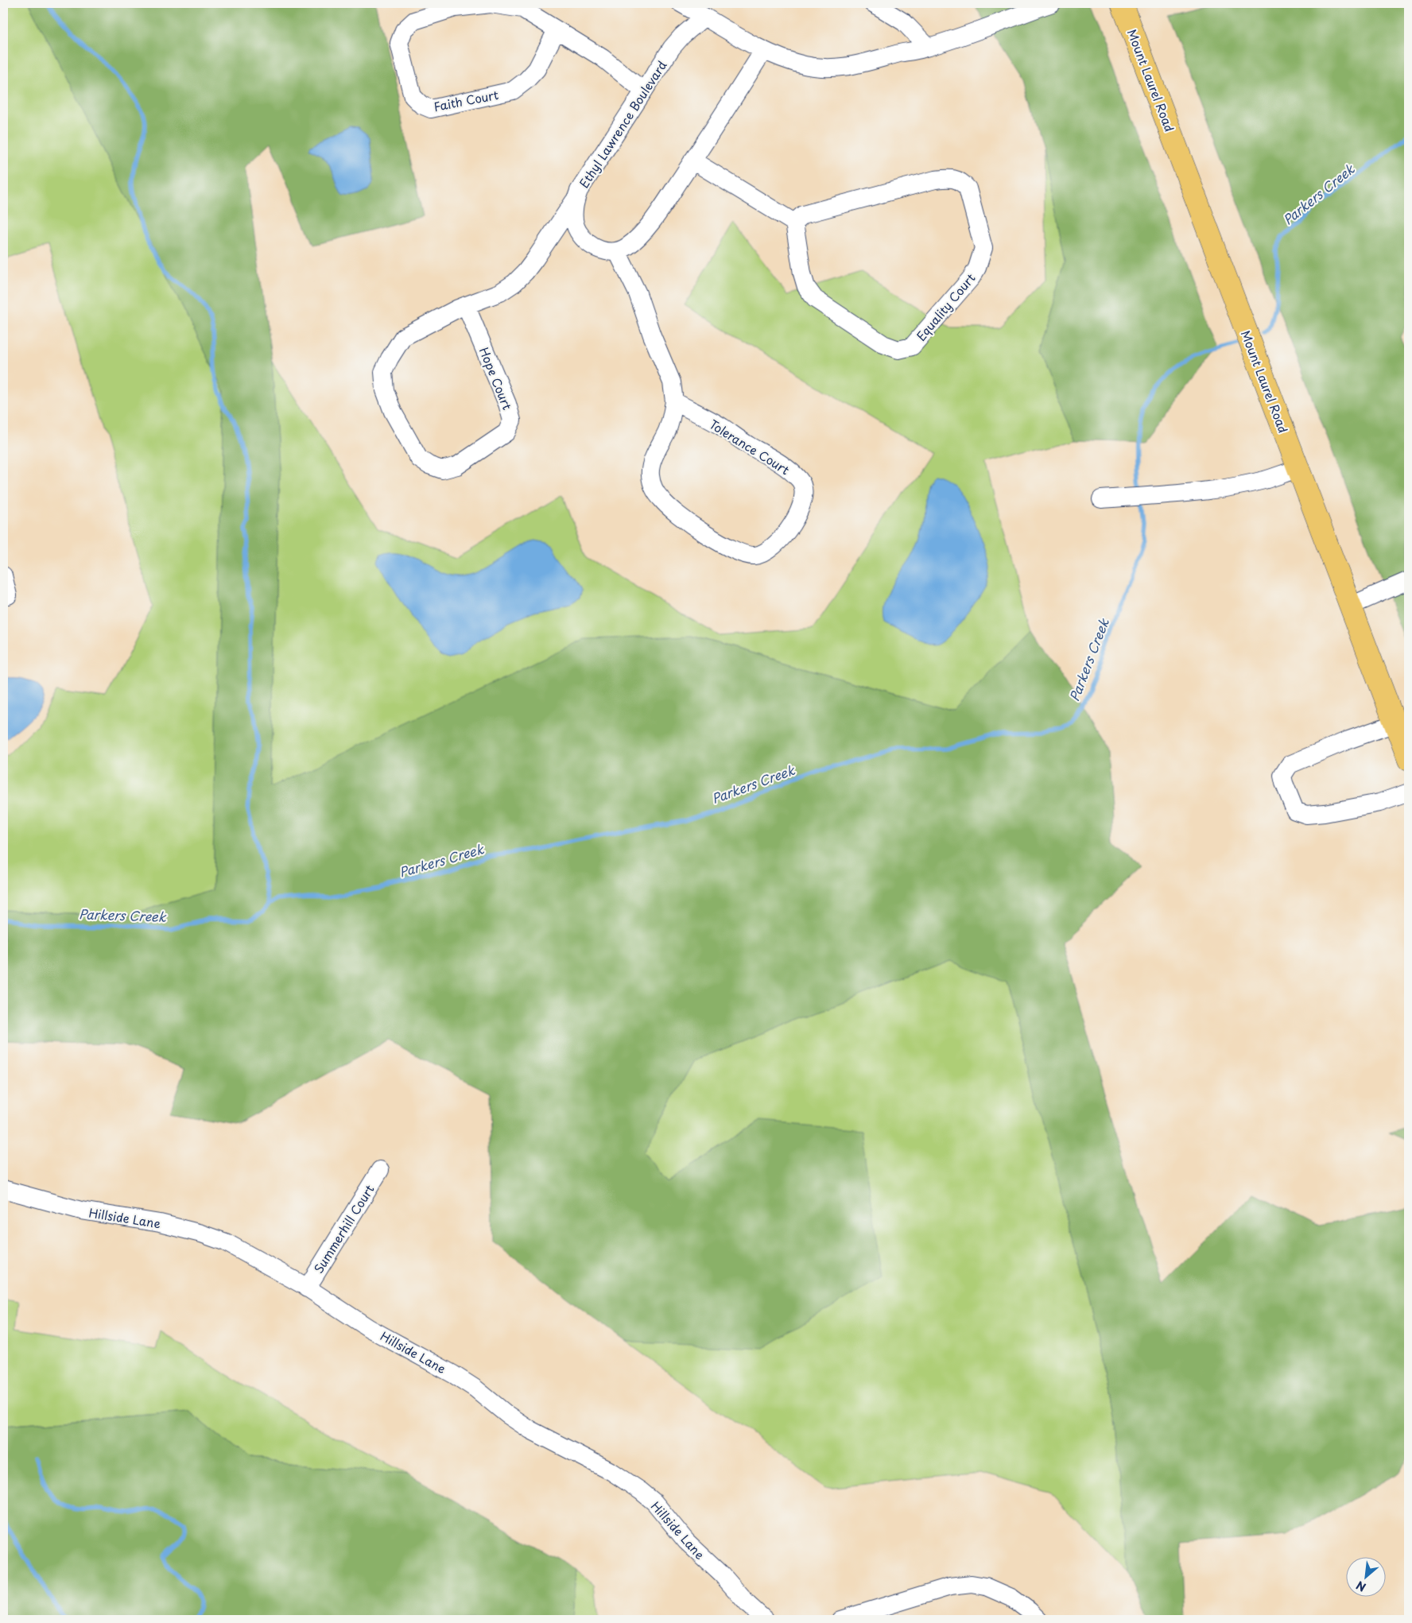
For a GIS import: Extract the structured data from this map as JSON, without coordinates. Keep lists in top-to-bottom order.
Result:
{
  "streets": {
    "main road": ["Mount Laurel Road"],
    "street": [
      "Faith Court",
      "Ethyl Lawrence Boulevard",
      "Equality Court",
      "Hope Court",
      "Tolerance Court",
      "Hillside Lane",
      "Summerhill Court"
    ]
  },
  "crossings": [
    ["Faith Court", "Ethyl Lawrence Boulevard"],
    ["Ethyl Lawrence Boulevard", "Hope Court"],
    ["Ethyl Lawrence Boulevard", "Tolerance Court"],
    ["Hillside Lane", "Summerhill Court"]
  ],
  "water": ["Parkers Creek"],
  "north": "bottom left"
}
